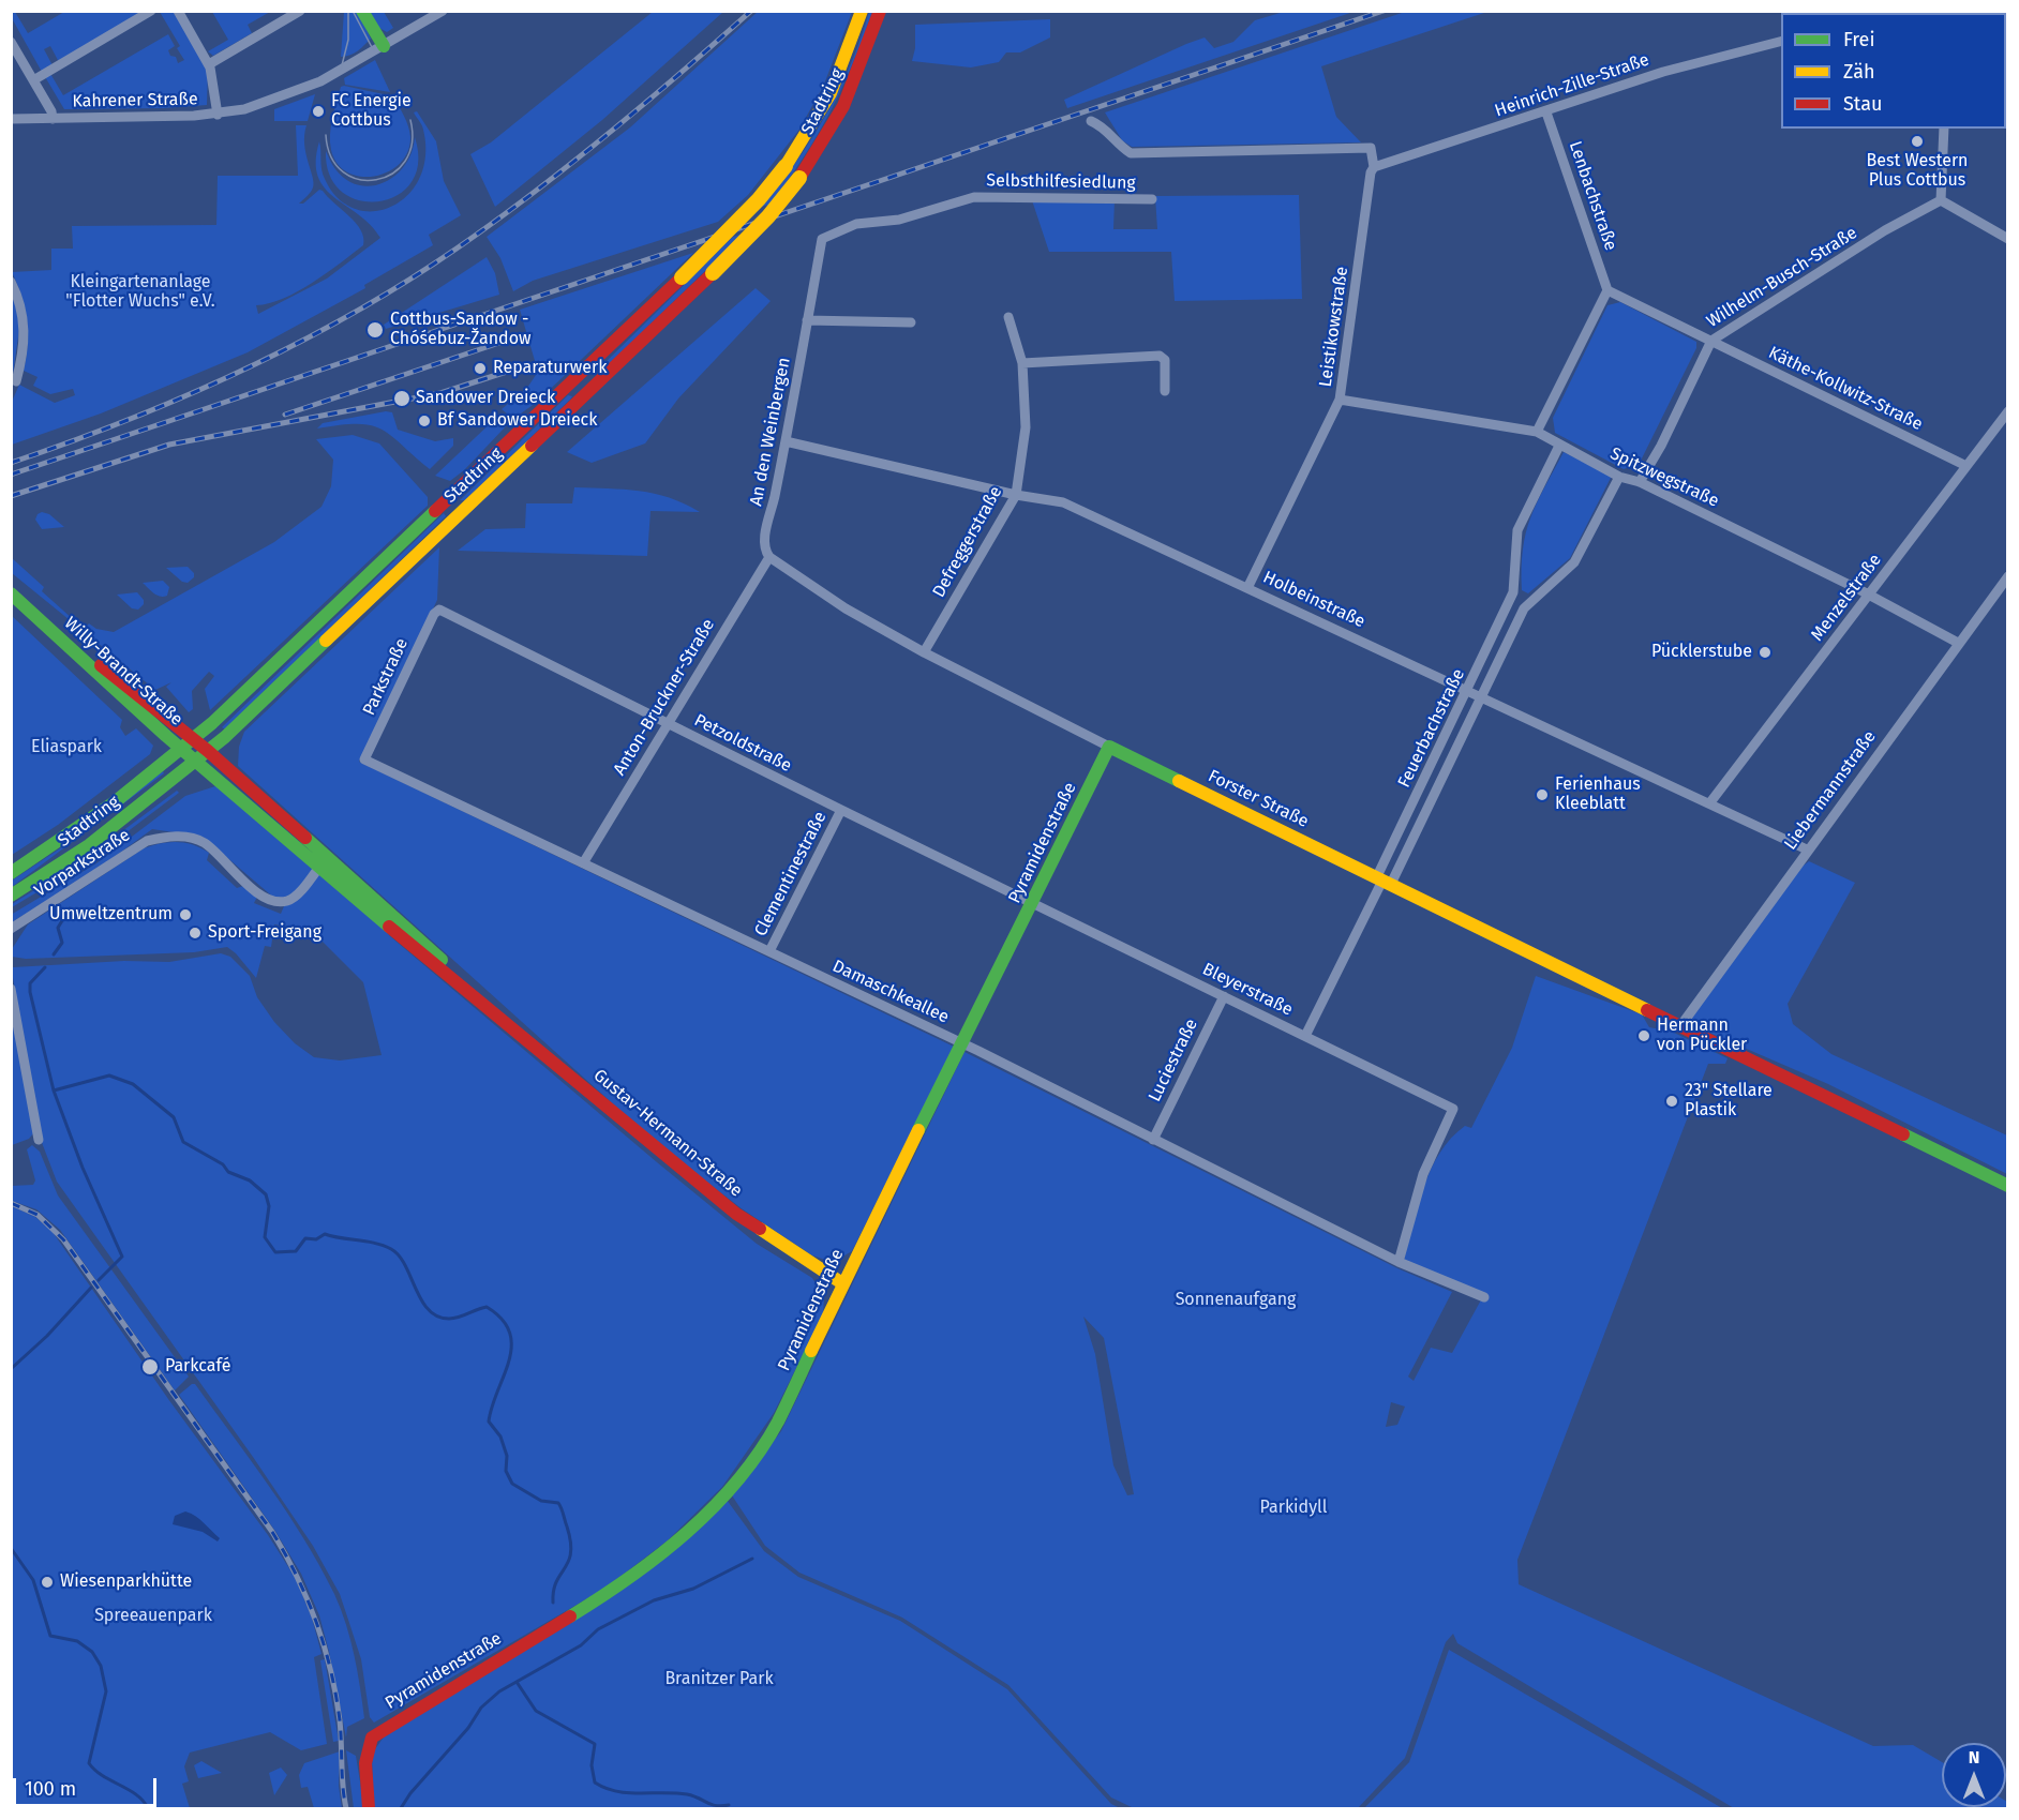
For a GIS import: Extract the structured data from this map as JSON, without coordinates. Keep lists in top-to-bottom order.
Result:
{
  "streets": {
    "main road": [
      "Stadtring",
      "Willy-Brandt-Straße",
      "Forster Straße",
      "Pyramidenstraße",
      "Gustav-Hermann-Straße"
    ],
    "street": [
      "Heinrich-Zille-Straße",
      "Kahrener Straße",
      "Selbsthilfesiedlung",
      "Lenbachstraße",
      "Wilhelm-Busch-Straße",
      "Leistikowstraße",
      "Käthe-Kollwitz-Straße",
      "An den Weinbergen",
      "Spitzwegstraße",
      "Defreggerstraße",
      "Menzelstraße",
      "Holbeinstraße",
      "Parkstraße",
      "Anton-Bruckner-Straße",
      "Feuerbachstraße",
      "Petzoldstraße",
      "Liebermannstraße",
      "Vorparkstraße",
      "Clementinestraße",
      "Bleyerstraße",
      "Damaschkeallee",
      "Luciestraße"
    ]
  },
  "crossings": [
    ["Heinrich-Zille-Straße", "Selbsthilfesiedlung"],
    ["Heinrich-Zille-Straße", "Lenbachstraße"],
    ["Heinrich-Zille-Straße", "Leistikowstraße"],
    ["Stadtring", "Willy-Brandt-Straße"],
    ["Stadtring", "Gustav-Hermann-Straße"],
    ["Selbsthilfesiedlung", "Leistikowstraße"],
    ["Selbsthilfesiedlung", "An den Weinbergen"],
    ["Wilhelm-Busch-Straße", "Käthe-Kollwitz-Straße"],
    ["Wilhelm-Busch-Straße", "Spitzwegstraße"],
    ["Leistikowstraße", "Spitzwegstraße"],
    ["Leistikowstraße", "Holbeinstraße"],
    ["Käthe-Kollwitz-Straße", "Menzelstraße"],
    ["An den Weinbergen", "Holbeinstraße"],
    ["An den Weinbergen", "Anton-Bruckner-Straße"],
    ["An den Weinbergen", "Forster Straße"],
    ["Spitzwegstraße", "Menzelstraße"],
    ["Spitzwegstraße", "Feuerbachstraße"],
    ["Spitzwegstraße", "Liebermannstraße"],
    ["Defreggerstraße", "Holbeinstraße"],
    ["Defreggerstraße", "Forster Straße"],
    ["Menzelstraße", "Holbeinstraße"],
    ["Holbeinstraße", "Feuerbachstraße"],
    ["Holbeinstraße", "Liebermannstraße"],
    ["Willy-Brandt-Straße", "Gustav-Hermann-Straße"],
    ["Parkstraße", "Petzoldstraße"],
    ["Parkstraße", "Damaschkeallee"],
    ["Anton-Bruckner-Straße", "Petzoldstraße"],
    ["Anton-Bruckner-Straße", "Forster Straße"],
    ["Anton-Bruckner-Straße", "Damaschkeallee"],
    ["Feuerbachstraße", "Forster Straße"],
    ["Feuerbachstraße", "Bleyerstraße"],
    ["Petzoldstraße", "Pyramidenstraße"],
    ["Petzoldstraße", "Clementinestraße"],
    ["Petzoldstraße", "Bleyerstraße"],
    ["Liebermannstraße", "Forster Straße"],
    ["Forster Straße", "Pyramidenstraße"],
    ["Pyramidenstraße", "Bleyerstraße"],
    ["Pyramidenstraße", "Damaschkeallee"],
    ["Pyramidenstraße", "Gustav-Hermann-Straße"],
    ["Vorparkstraße", "Gustav-Hermann-Straße"],
    ["Clementinestraße", "Damaschkeallee"],
    ["Bleyerstraße", "Damaschkeallee"],
    ["Bleyerstraße", "Luciestraße"],
    ["Damaschkeallee", "Luciestraße"]
  ],
  "parks": [
    "Kleingartenanlage \"Flotter Wuchs\" e.V.",
    "Eliaspark",
    "Sonnenaufgang",
    "Parkidyll",
    "Spreeauenpark",
    "Branitzer Park"
  ],
  "places": [
    "FC Energie Cottbus",
    "Best Western Plus Cottbus",
    "Cottbus-Sandow - Chóśebuz-Žandow",
    "Reparaturwerk",
    "Sandower Dreieck",
    "Bf Sandower Dreieck",
    "Pücklerstube",
    "Ferienhaus Kleeblatt",
    "Umweltzentrum",
    "Sport-Freigang",
    "Hermann von Pückler",
    "23\" Stellare Plastik",
    "Parkcafé",
    "Wiesenparkhütte"
  ],
  "legend": ["Frei", "Zäh", "Stau"],
  "scale_bar": "100 m",
  "north": "top"
}
